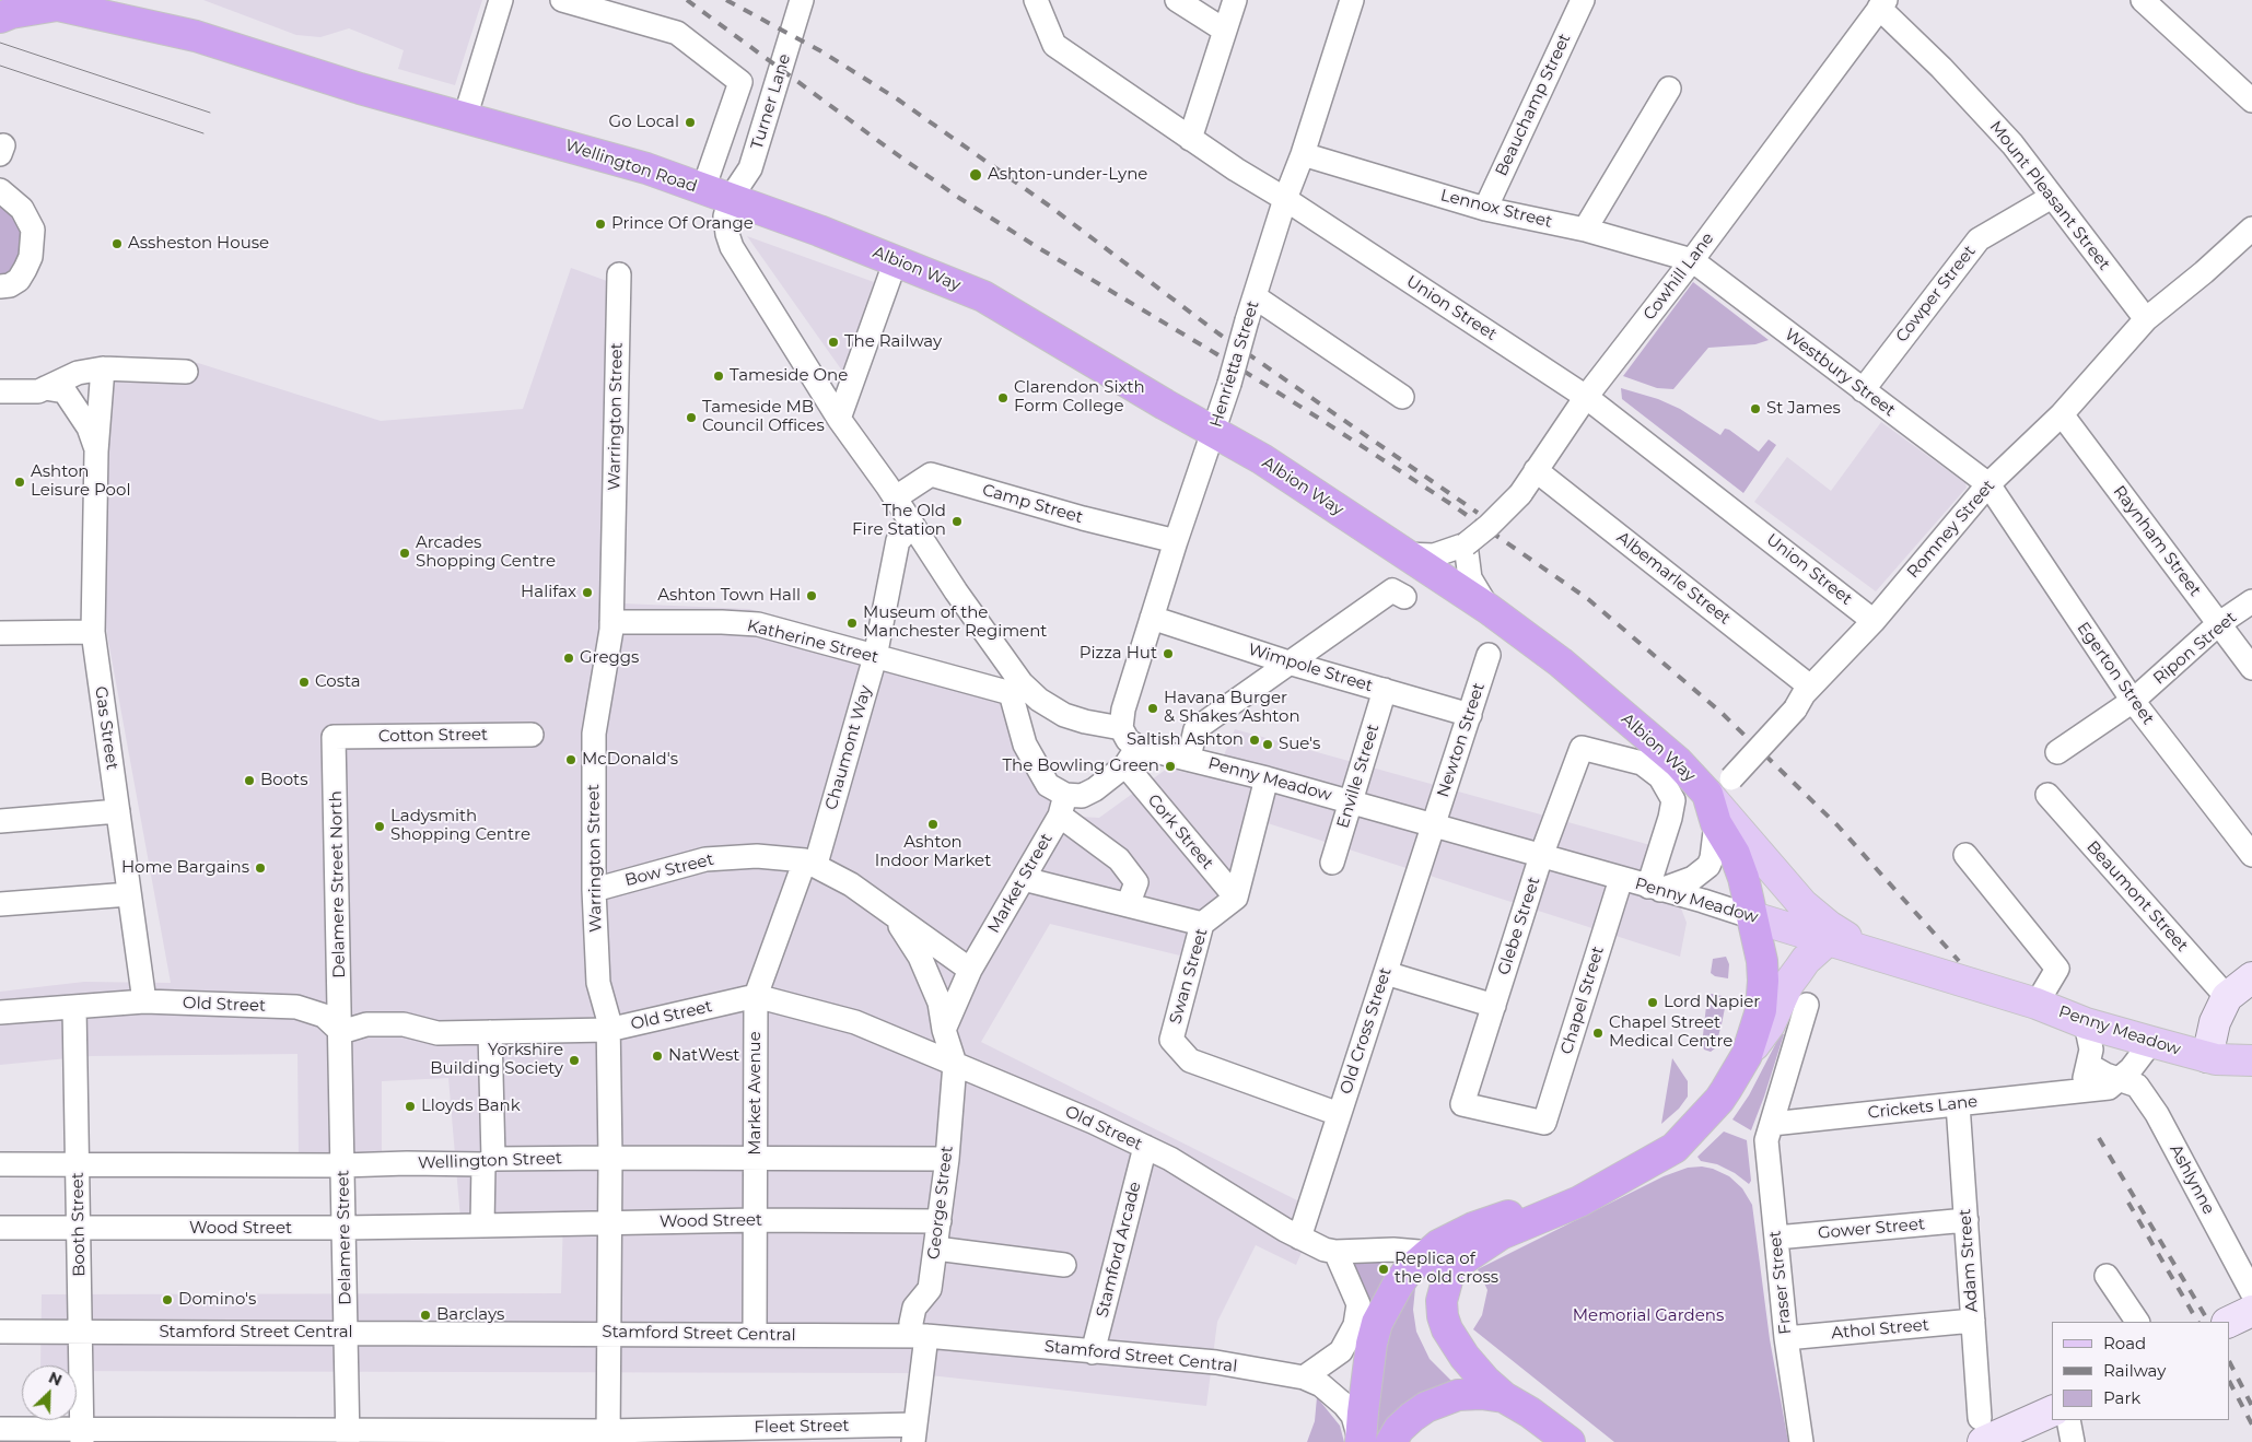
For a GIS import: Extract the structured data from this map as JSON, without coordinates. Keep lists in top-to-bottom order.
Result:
{
  "streets": {
    "highway": ["Wellington Road", "Albion Way"],
    "main road": ["Penny Meadow"],
    "street": [
      "Turner Lane",
      "Beauchamp Street",
      "Mount Pleasant Street",
      "Lennox Street",
      "Cowhill Lane",
      "Cowper Street",
      "Union Street",
      "Henrietta Street",
      "Westbury Street",
      "Warrington Street",
      "Camp Street",
      "Romney Street",
      "Raynham Street",
      "Albemarle Street",
      "Katherine Street",
      "Ripon Street",
      "Wimpole Street",
      "Egerton Street",
      "Gas Street",
      "Cotton Street",
      "Newton Street",
      "Chaumont Way",
      "Enville Street",
      "Cork Street",
      "Bow Street",
      "Market Street",
      "Delamere Street North",
      "Beaumont Street",
      "Glebe Street",
      "Swan Street",
      "Chapel Street",
      "Old Street",
      "Old Cross Street",
      "Market Avenue",
      "Crickets Lane",
      "Wellington Street",
      "Ashlynne",
      "George Street",
      "Wood Street",
      "Booth Street",
      "Gower Street",
      "Delamere Street",
      "Stamford Arcade",
      "Adam Street",
      "Fraser Street",
      "Athol Street",
      "Stamford Street Central",
      "Fleet Street"
    ]
  },
  "crossings": [
    ["Turner Lane", "Wellington Road"],
    ["Turner Lane", "Albion Way"],
    ["Beauchamp Street", "Lennox Street"],
    ["Wellington Road", "Albion Way"],
    ["Mount Pleasant Street", "Cowhill Lane"],
    ["Mount Pleasant Street", "Cowper Street"],
    ["Mount Pleasant Street", "Romney Street"],
    ["Lennox Street", "Cowhill Lane"],
    ["Lennox Street", "Henrietta Street"],
    ["Lennox Street", "Westbury Street"],
    ["Albion Way", "Cowhill Lane"],
    ["Albion Way", "Henrietta Street"],
    ["Albion Way", "Romney Street"],
    ["Albion Way", "Penny Meadow"],
    ["Cowhill Lane", "Union Street"],
    ["Cowhill Lane", "Westbury Street"],
    ["Cowhill Lane", "Albemarle Street"],
    ["Cowper Street", "Westbury Street"],
    ["Union Street", "Henrietta Street"],
    ["Union Street", "Romney Street"],
    ["Henrietta Street", "Camp Street"],
    ["Henrietta Street", "Wimpole Street"],
    ["Westbury Street", "Romney Street"],
    ["Westbury Street", "Egerton Street"],
    ["Warrington Street", "Katherine Street"],
    ["Warrington Street", "Bow Street"],
    ["Warrington Street", "Old Street"],
    ["Warrington Street", "Wellington Street"],
    ["Warrington Street", "Wood Street"],
    ["Warrington Street", "Stamford Street Central"],
    ["Warrington Street", "Fleet Street"],
    ["Romney Street", "Raynham Street"],
    ["Romney Street", "Albemarle Street"],
    ["Romney Street", "Egerton Street"],
    ["Raynham Street", "Ripon Street"],
    ["Katherine Street", "Chaumont Way"],
    ["Ripon Street", "Egerton Street"],
    ["Wimpole Street", "Newton Street"],
    ["Wimpole Street", "Enville Street"],
    ["Gas Street", "Old Street"],
    ["Cotton Street", "Delamere Street North"],
    ["Newton Street", "Penny Meadow"],
    ["Newton Street", "Old Cross Street"],
    ["Chaumont Way", "Bow Street"],
    ["Chaumont Way", "Market Avenue"],
    ["Enville Street", "Penny Meadow"],
    ["Penny Meadow", "Cork Street"],
    ["Penny Meadow", "Glebe Street"],
    ["Penny Meadow", "Chapel Street"],
    ["Penny Meadow", "Old Cross Street"],
    ["Penny Meadow", "Crickets Lane"],
    ["Cork Street", "Swan Street"],
    ["Bow Street", "Market Street"],
    ["Bow Street", "Old Street"],
    ["Bow Street", "Market Avenue"],
    ["Bow Street", "George Street"],
    ["Delamere Street North", "Old Street"],
    ["Delamere Street North", "Delamere Street"],
    ["Glebe Street", "Chapel Street"],
    ["Swan Street", "Old Cross Street"],
    ["Old Street", "Old Cross Street"],
    ["Old Street", "Market Avenue"],
    ["Old Street", "George Street"],
    ["Old Street", "Booth Street"],
    ["Old Street", "Delamere Street"],
    ["Old Street", "Stamford Arcade"],
    ["Market Avenue", "Wellington Street"],
    ["Market Avenue", "Wood Street"],
    ["Market Avenue", "Stamford Street Central"],
    ["Crickets Lane", "Ashlynne"],
    ["Crickets Lane", "Adam Street"],
    ["Crickets Lane", "Fraser Street"],
    ["Wellington Street", "George Street"],
    ["Wellington Street", "Booth Street"],
    ["Wellington Street", "Delamere Street"],
    ["George Street", "Wood Street"],
    ["George Street", "Stamford Street Central"],
    ["George Street", "Fleet Street"],
    ["Wood Street", "Booth Street"],
    ["Wood Street", "Delamere Street"],
    ["Booth Street", "Stamford Street Central"],
    ["Booth Street", "Fleet Street"],
    ["Gower Street", "Adam Street"],
    ["Gower Street", "Fraser Street"],
    ["Delamere Street", "Stamford Street Central"],
    ["Delamere Street", "Fleet Street"],
    ["Stamford Arcade", "Stamford Street Central"],
    ["Adam Street", "Athol Street"],
    ["Fraser Street", "Athol Street"]
  ],
  "parks": ["Memorial Gardens"],
  "places": [
    "Go Local",
    "Ashton-under-Lyne",
    "Prince Of Orange",
    "Assheston House",
    "The Railway",
    "Tameside One",
    "Clarendon Sixth Form College",
    "St James",
    "Tameside MB Council Offices",
    "Ashton Leisure Pool",
    "The Old Fire Station",
    "Arcades Shopping Centre",
    "Halifax",
    "Ashton Town Hall",
    "Museum of the Manchester Regiment",
    "Pizza Hut",
    "Greggs",
    "Costa",
    "Havana Burger & Shakes Ashton",
    "Saltish Ashton",
    "Sue's",
    "McDonald's",
    "The Bowling Green",
    "Boots",
    "Ashton Indoor Market",
    "Ladysmith Shopping Centre",
    "Home Bargains",
    "Lord Napier",
    "Chapel Street Medical Centre",
    "NatWest",
    "Yorkshire Building Society",
    "Lloyds Bank",
    "Replica of the old cross",
    "Domino's",
    "Barclays"
  ],
  "legend": ["Road", "Railway", "Park"],
  "north": "top right"
}
